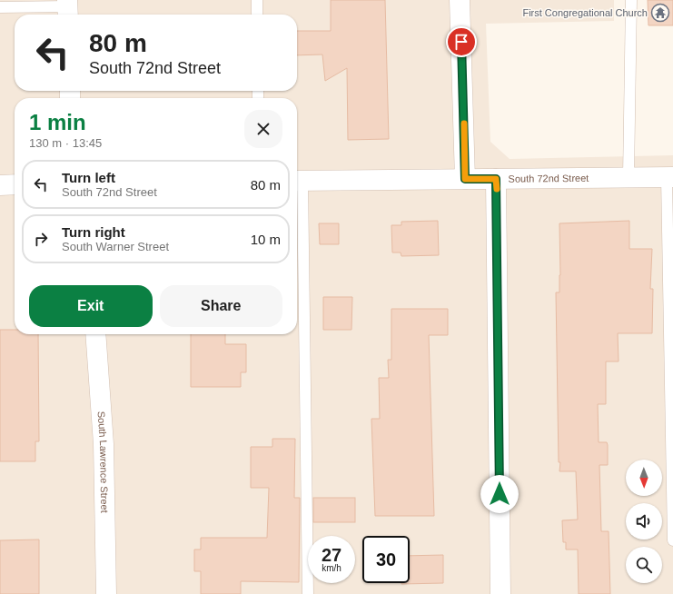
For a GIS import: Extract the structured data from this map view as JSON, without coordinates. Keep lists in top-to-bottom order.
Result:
{
  "streets": {
    "street": ["South 72nd Street", "South Lawrence Street"]
  },
  "places": {
    "temple": ["First Congregational Church"]
  },
  "north": "bottom",
  "page": {
    "turn": ["80 m", "South 72nd Street"],
    "heading": ["1 min", "130 m · 13:45"],
    "list": [
      {
        "name": "Turn left",
        "note": "South 72nd Street",
        "value": "80 m"
      },
      {
        "name": "Turn right",
        "note": "South Warner Street",
        "value": "10 m"
      }
    ],
    "buttons": ["Exit", "Share"],
    "speed": "27 km/h",
    "limit": "30"
  }
}
